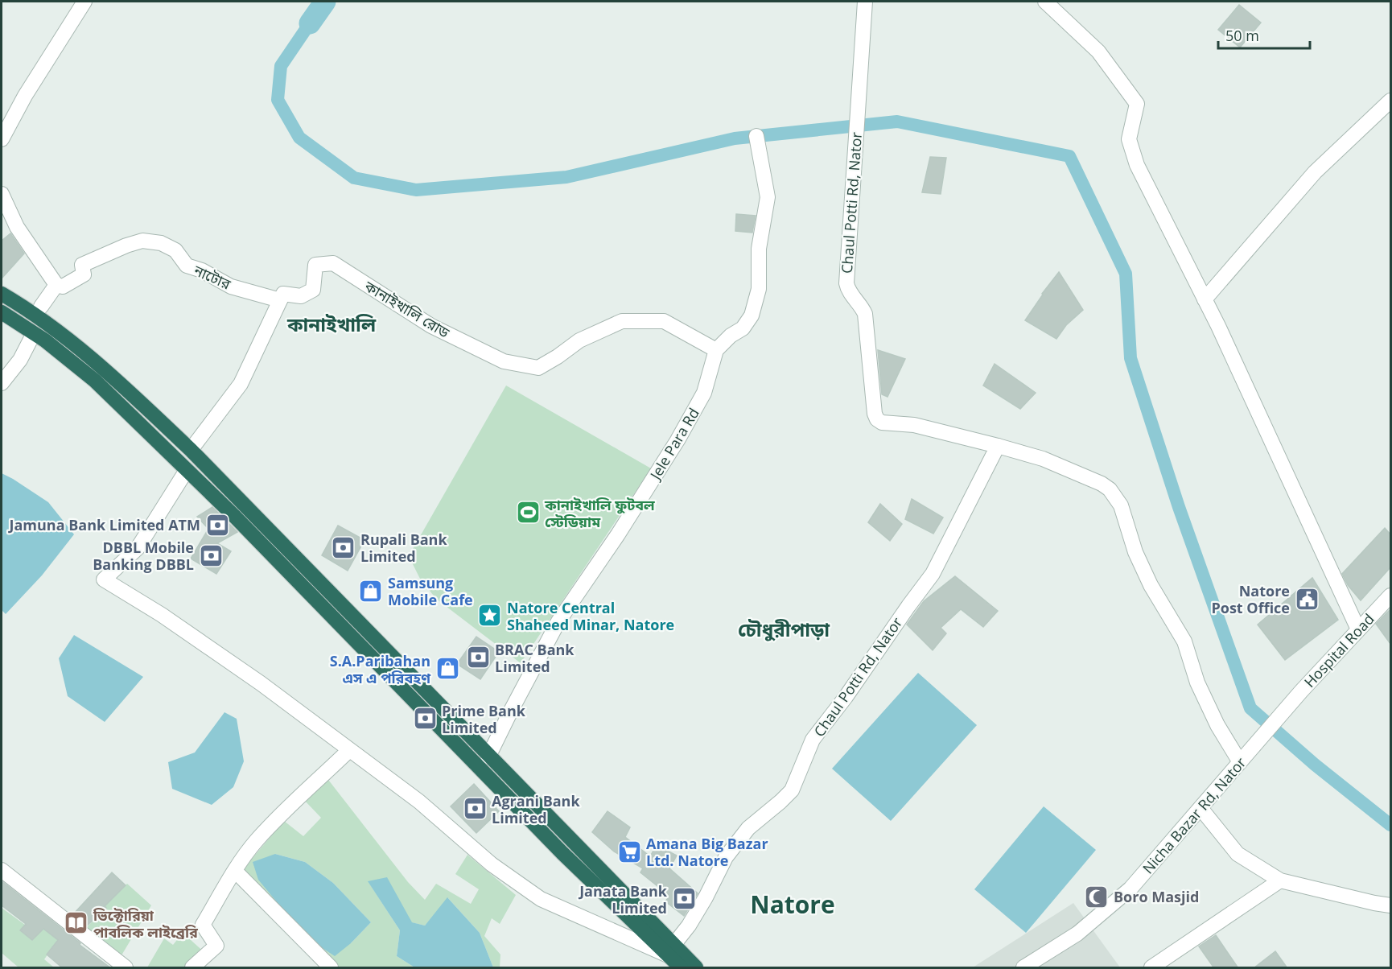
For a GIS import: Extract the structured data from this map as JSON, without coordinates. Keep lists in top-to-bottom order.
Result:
{
  "streets": {
    "street": [
      "Chaul Potti Rd, Nator",
      "নাটোর",
      "কানাইখালি রোড",
      "Jele Para Rd",
      "Hospital Road",
      "Nicha Bazar Rd, Nator"
    ]
  },
  "crossings": [
    ["Chaul Potti Rd, Nator", "Nicha Bazar Rd, Nator"],
    ["নাটোর", "কানাইখালি রোড"],
    ["কানাইখালি রোড", "Jele Para Rd"],
    ["Hospital Road", "Nicha Bazar Rd, Nator"]
  ],
  "districts": ["কানাইখালি", "চৌধুরীপাড়া", "Natore"],
  "places": {
    "sports": ["কানাইখালি ফুটবল স্টেডিয়াম"],
    "bank": [
      "Jamuna Bank Limited ATM",
      "Rupali Bank Limited",
      "DBBL Mobile Banking DBBL",
      "BRAC Bank Limited",
      "Prime Bank Limited",
      "Agrani Bank Limited",
      "Janata Bank Limited"
    ],
    "shop": ["Samsung Mobile Cafe", "S.A.Paribahan এস এ পরিবহণ"],
    "public building": ["Natore Post Office"],
    "place": ["Natore Central Shaheed Minar, Natore"],
    "supermarket": ["Amana Big Bazar Ltd. Natore"],
    "mosque": ["Boro Masjid"],
    "library": ["ভিক্টোরিয়া পাবলিক লাইব্রেরি"]
  },
  "scale_bar": "50 m"
}
